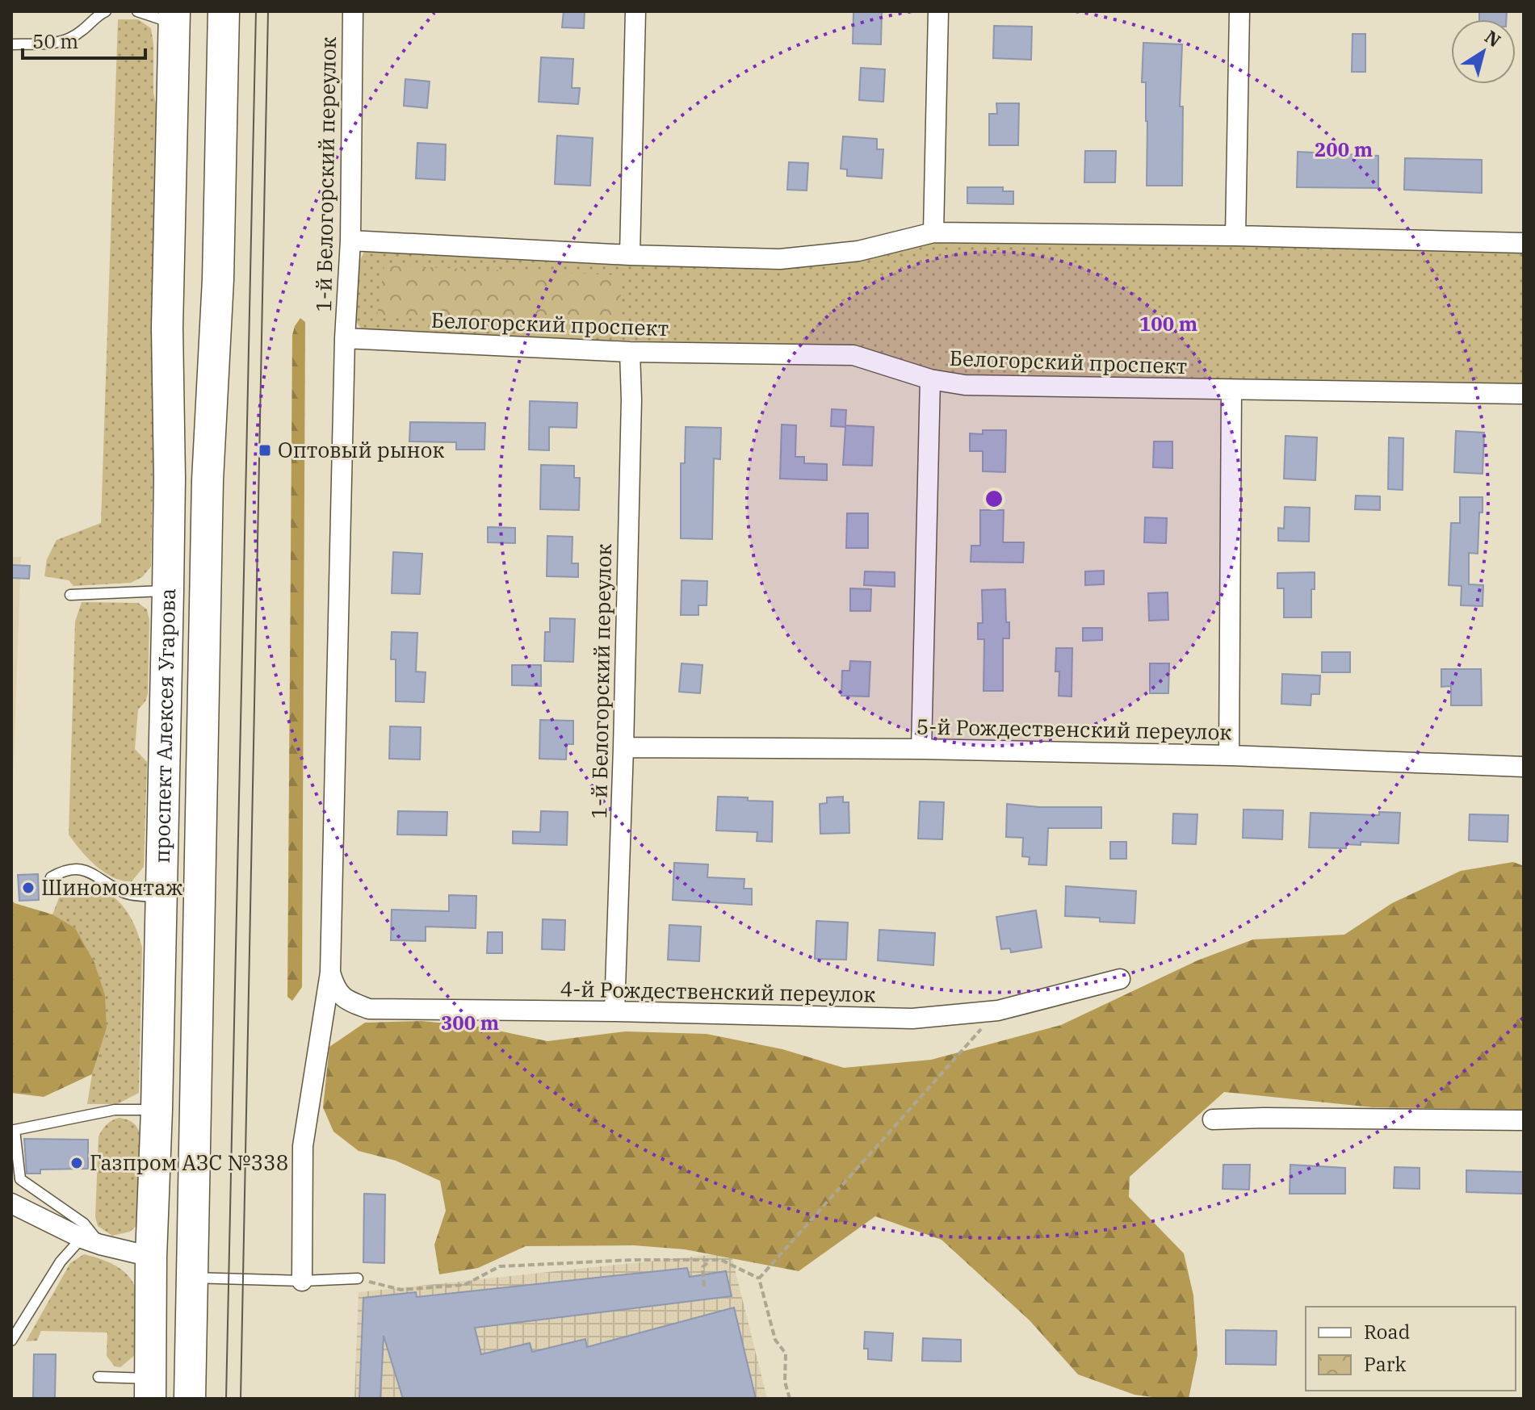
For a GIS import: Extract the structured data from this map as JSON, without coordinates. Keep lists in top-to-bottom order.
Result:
{
  "streets": {
    "main road": ["проспект Алексея Угарова"],
    "street": [
      "1-й Белогорский переулок",
      "Белогорский проспект",
      "5-й Рождественский переулок",
      "4-й Рождественский переулок"
    ]
  },
  "crossings": [
    ["1-й Белогорский переулок", "Белогорский проспект"],
    ["1-й Белогорский переулок", "5-й Рождественский переулок"],
    ["1-й Белогорский переулок", "4-й Рождественский переулок"]
  ],
  "places": {
    "transit": ["Оптовый рынок"],
    "other": ["Шиномонтаж", "Газпром АЗС №338"]
  },
  "legend": ["Road", "Park"],
  "scale_bar": "50 m",
  "north": "top right",
  "rings": ["200 m", "100 m", "300 m"]
}
